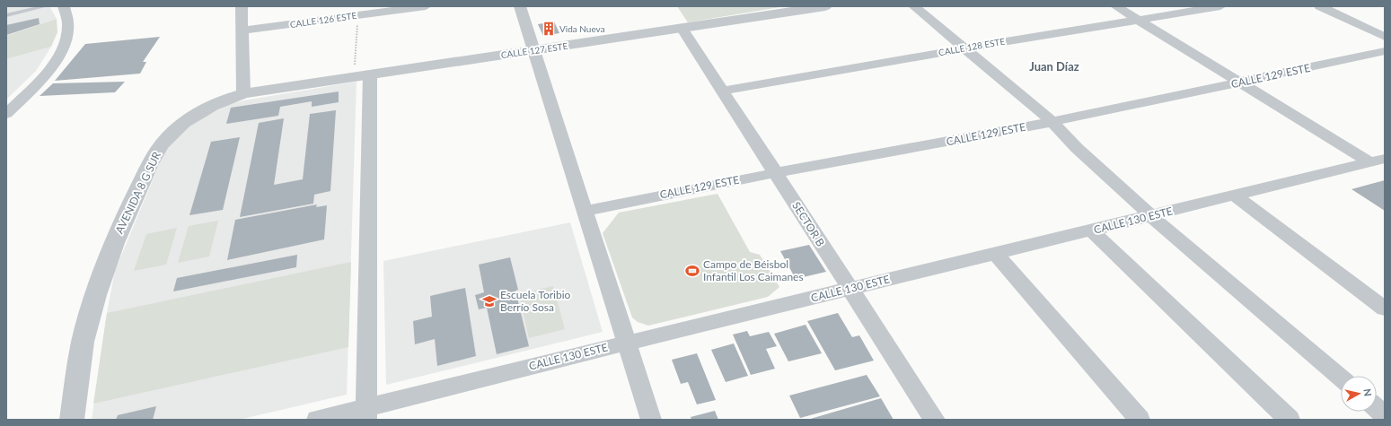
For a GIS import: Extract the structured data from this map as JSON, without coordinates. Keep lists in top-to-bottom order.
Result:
{
  "streets": {
    "street": [
      "CALLE 126 ESTE",
      "CALLE 128 ESTE",
      "CALLE 127 ESTE",
      "CALLE 129 ESTE",
      "AVENIDA 8 G SUR",
      "CALLE 130 ESTE",
      "SECTOR B"
    ]
  },
  "crossings": [
    ["CALLE 128 ESTE", "SECTOR B"],
    ["CALLE 127 ESTE", "AVENIDA 8 G SUR"],
    ["CALLE 127 ESTE", "SECTOR B"],
    ["CALLE 129 ESTE", "SECTOR B"],
    ["CALLE 130 ESTE", "SECTOR B"]
  ],
  "districts": ["Juan Díaz"],
  "places": {
    "building": ["Vida Nueva"],
    "sports": ["Campo de Béisbol Infantil Los Caimanes"],
    "school or university": ["Escuela Toribio Berrío Sosa"]
  },
  "north": "right"
}
